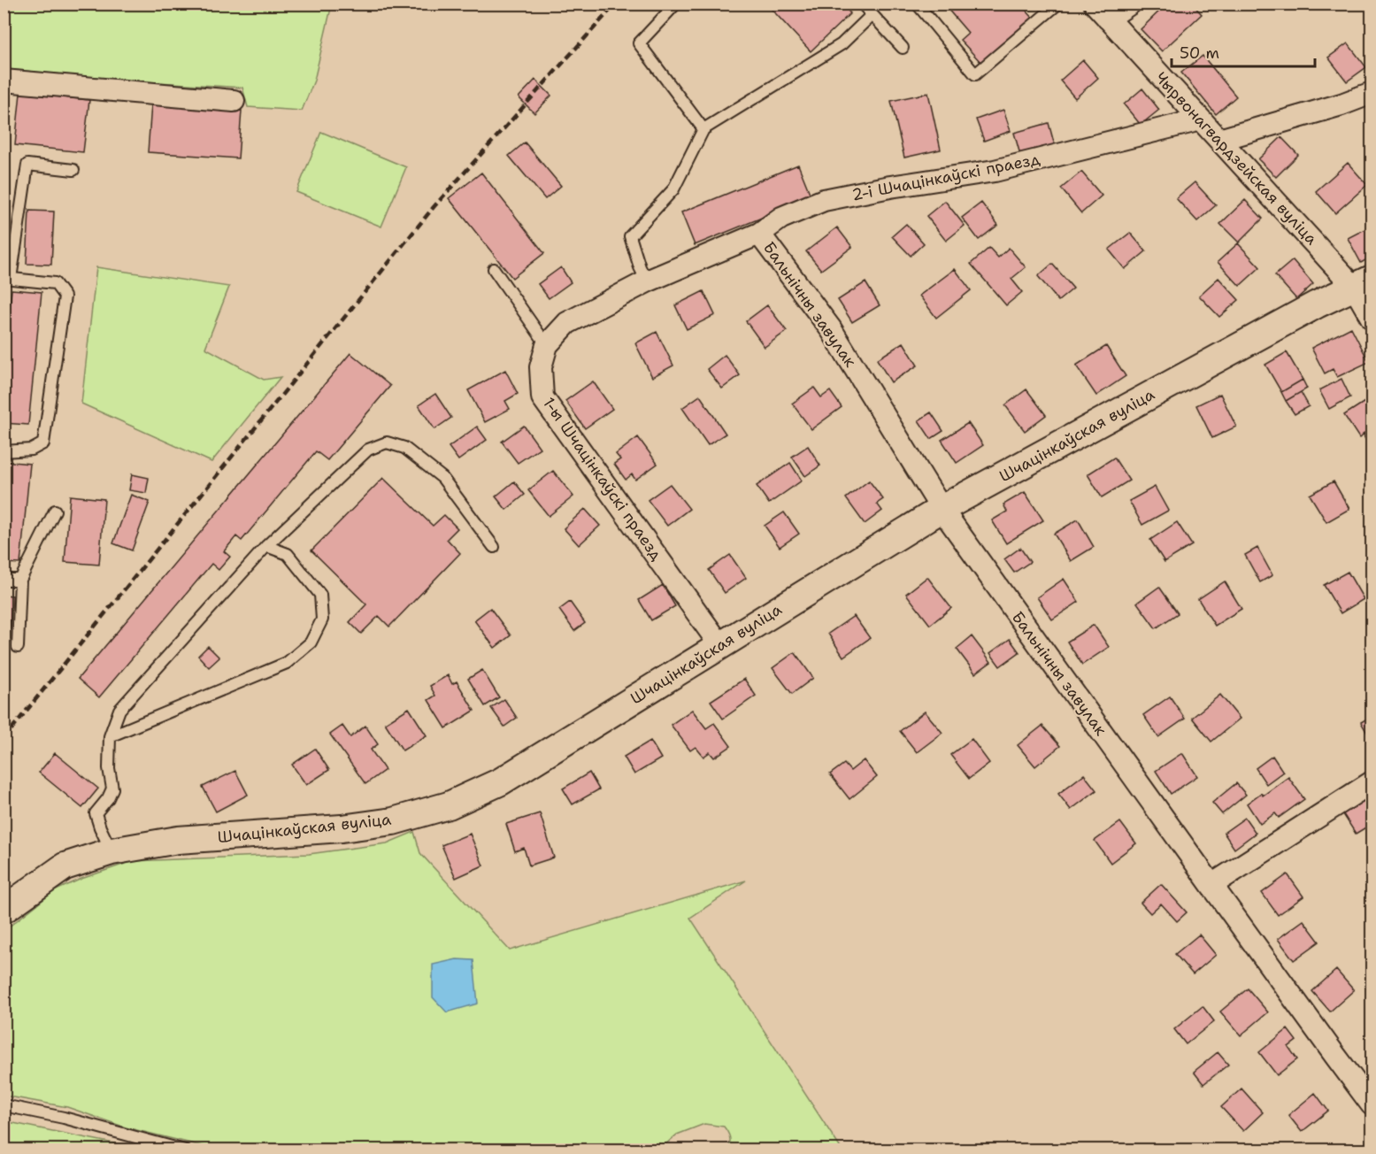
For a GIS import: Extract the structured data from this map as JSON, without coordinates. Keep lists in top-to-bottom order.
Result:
{
  "streets": {
    "street": [
      "Чырвонагвардзейская вуліца",
      "2-і Шчацінкаўскі праезд",
      "Бальнічны завулак",
      "Шчацінкаўская вуліца",
      "1-ы Шчацінкаўскі праезд"
    ]
  },
  "crossings": [
    ["Чырвонагвардзейская вуліца", "2-і Шчацінкаўскі праезд"],
    ["Чырвонагвардзейская вуліца", "Шчацінкаўская вуліца"],
    ["2-і Шчацінкаўскі праезд", "Бальнічны завулак"],
    ["2-і Шчацінкаўскі праезд", "1-ы Шчацінкаўскі праезд"],
    ["Бальнічны завулак", "Шчацінкаўская вуліца"],
    ["Бальнічны завулак", "1-ы Шчацінкаўскі праезд"],
    ["Шчацінкаўская вуліца", "1-ы Шчацінкаўскі праезд"]
  ],
  "scale_bar": "50 m"
}
